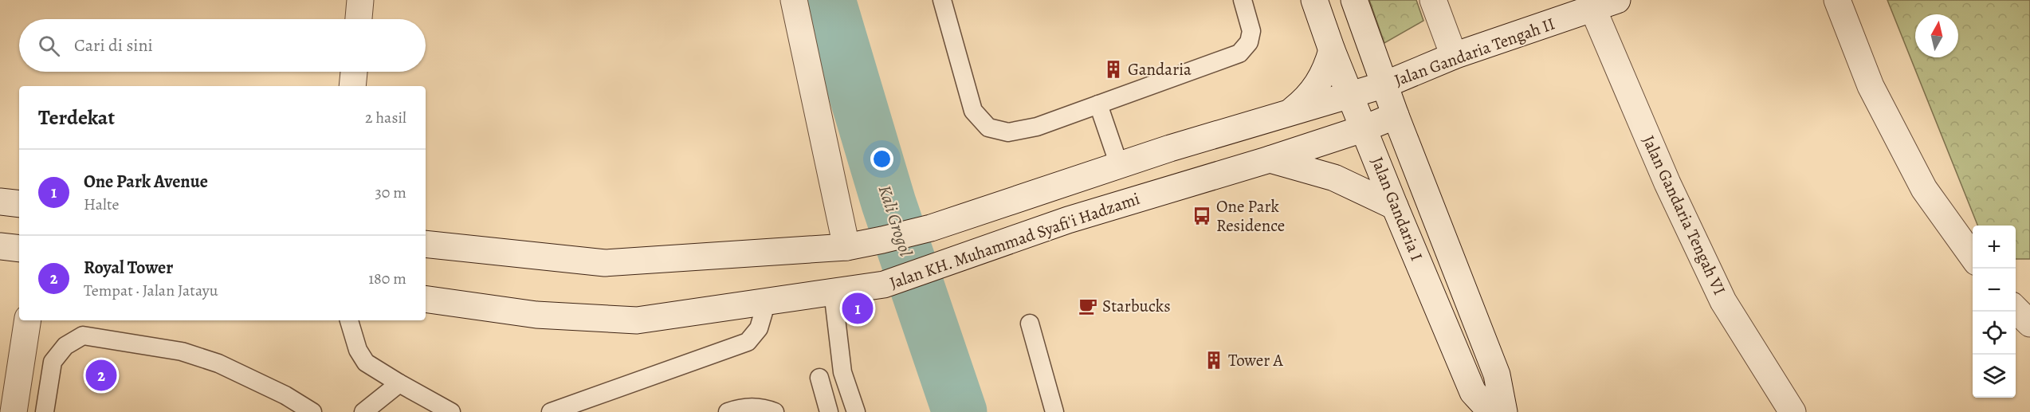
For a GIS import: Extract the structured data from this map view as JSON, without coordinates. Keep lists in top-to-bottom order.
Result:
{
  "streets": {
    "main road": [
      "Jalan Gandaria Tengah II",
      "Jalan Gandaria I",
      "Jalan Gandaria Tengah VI",
      "Jalan KH. Muhammad Syafi'i Hadzami"
    ]
  },
  "crossings": [
    ["Jalan Gandaria Tengah II", "Jalan Gandaria I"],
    ["Jalan Gandaria Tengah II", "Jalan Gandaria Tengah VI"],
    ["Jalan Gandaria I", "Jalan KH. Muhammad Syafi'i Hadzami"]
  ],
  "water": ["Kali Grogol"],
  "places": {
    "building": ["Gandaria", "Tower A"],
    "bus stop": ["One Park Residence"],
    "cafe": ["Starbucks"]
  },
  "north": "top",
  "page": {
    "search": "Cari di sini",
    "heading": ["Terdekat", "2 hasil"],
    "list": [
      {
        "mark": "1",
        "name": "One Park Avenue",
        "note": "Halte",
        "value": "30 m"
      },
      {
        "mark": "2",
        "name": "Royal Tower",
        "note": "Tempat · Jalan Jatayu",
        "value": "180 m"
      }
    ],
    "map_buttons": ["+", "−"],
    "pins": ["1", "2"]
  }
}
